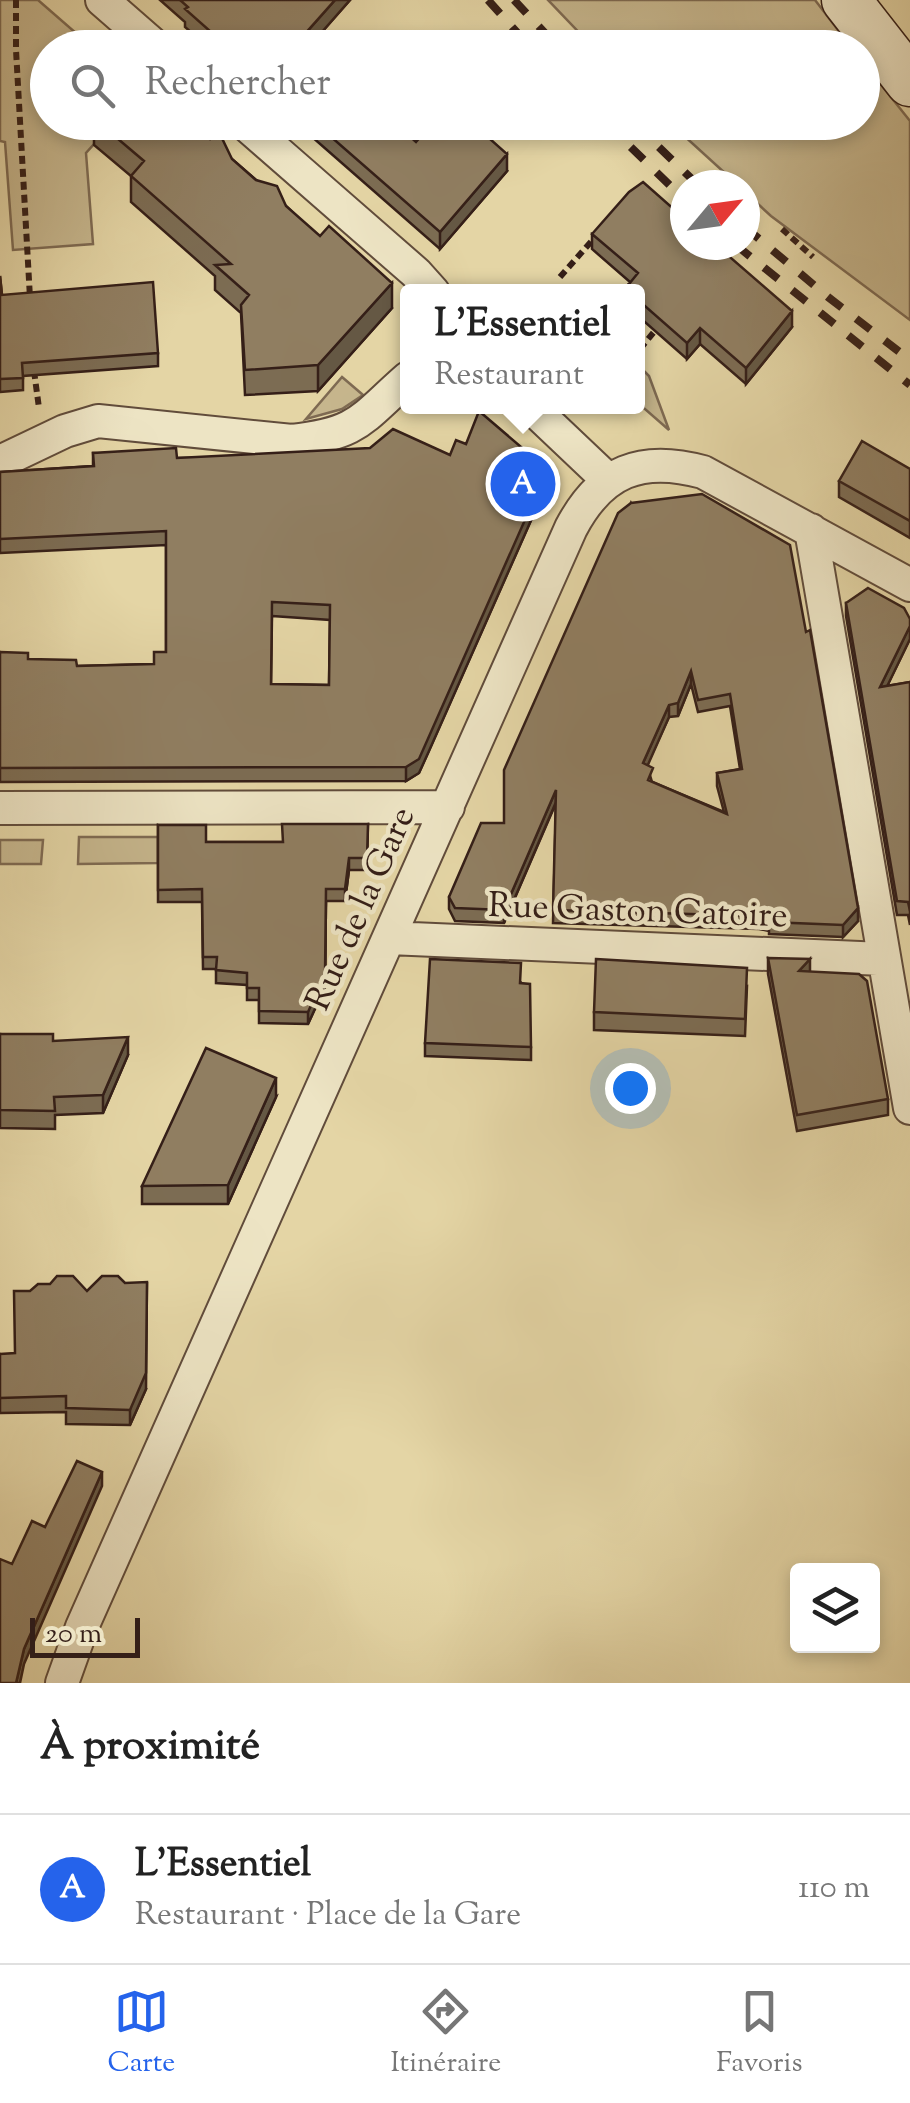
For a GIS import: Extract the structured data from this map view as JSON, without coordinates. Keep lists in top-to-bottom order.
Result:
{
  "streets": {
    "street": ["Rue de la Gare", "Rue Gaston Catoire"]
  },
  "crossings": [
    ["Rue de la Gare", "Rue Gaston Catoire"]
  ],
  "scale_bar": "20 m",
  "north": "top right",
  "page": {
    "search": "Rechercher",
    "popup": ["L'Essentiel", "Restaurant"],
    "pins": "A",
    "scale": "20 m",
    "heading": "À proximité",
    "list": [
      {
        "mark": "A",
        "name": "L'Essentiel",
        "note": "Restaurant · Place de la Gare",
        "value": "110 m"
      }
    ],
    "nav": ["Carte", "Itinéraire", "Favoris"]
  }
}
